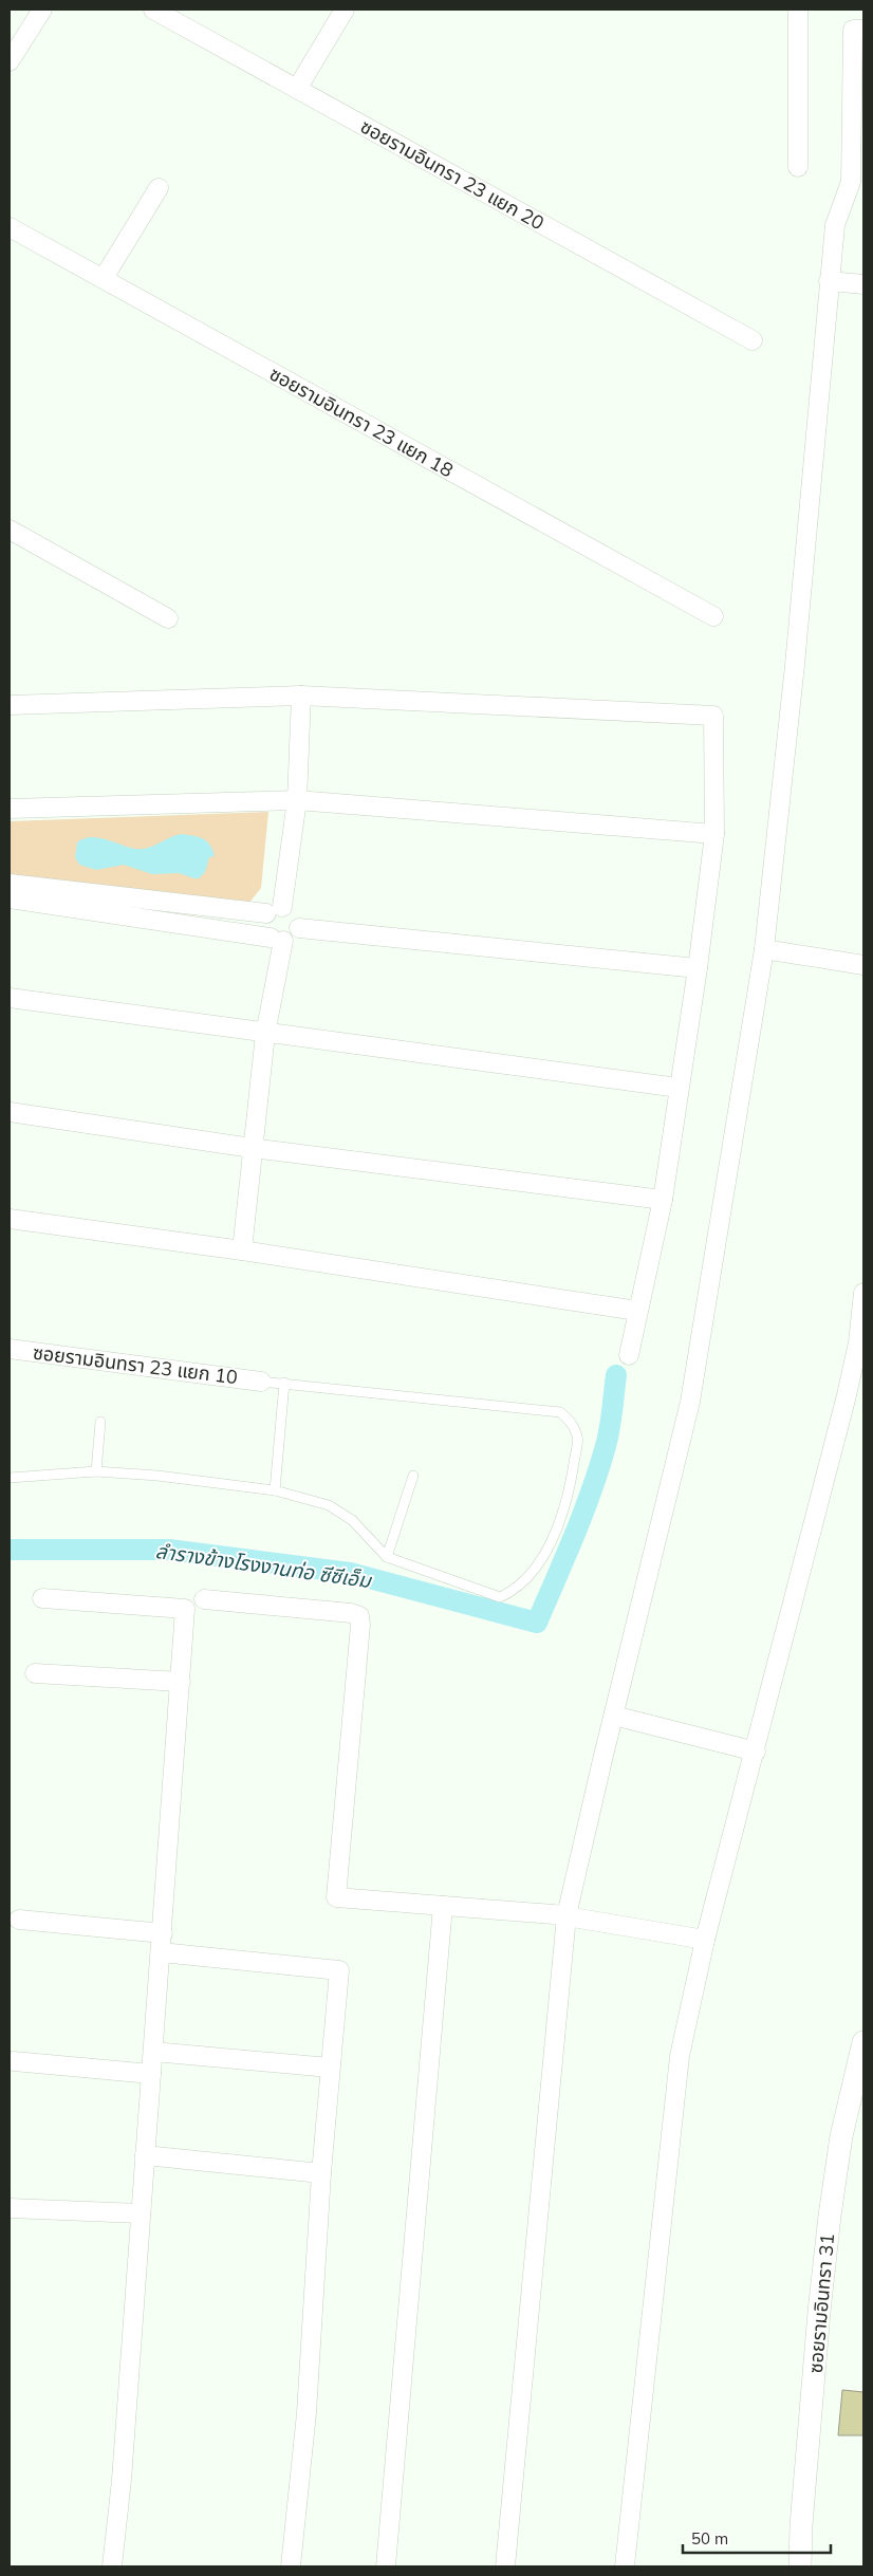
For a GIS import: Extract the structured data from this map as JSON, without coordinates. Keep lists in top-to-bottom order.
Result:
{
  "streets": {
    "street": [
      "ซอยรามอินทรา 23 แยก 20",
      "ซอยรามอินทรา 23 แยก 18",
      "ซอยรามอินทรา 23 แยก 10",
      "ซอยรามอินทรา 31"
    ]
  },
  "water": ["ลำรางข้างโรงงานท่อ ซีซีเอ็ม"],
  "scale_bar": "50 m"
}
